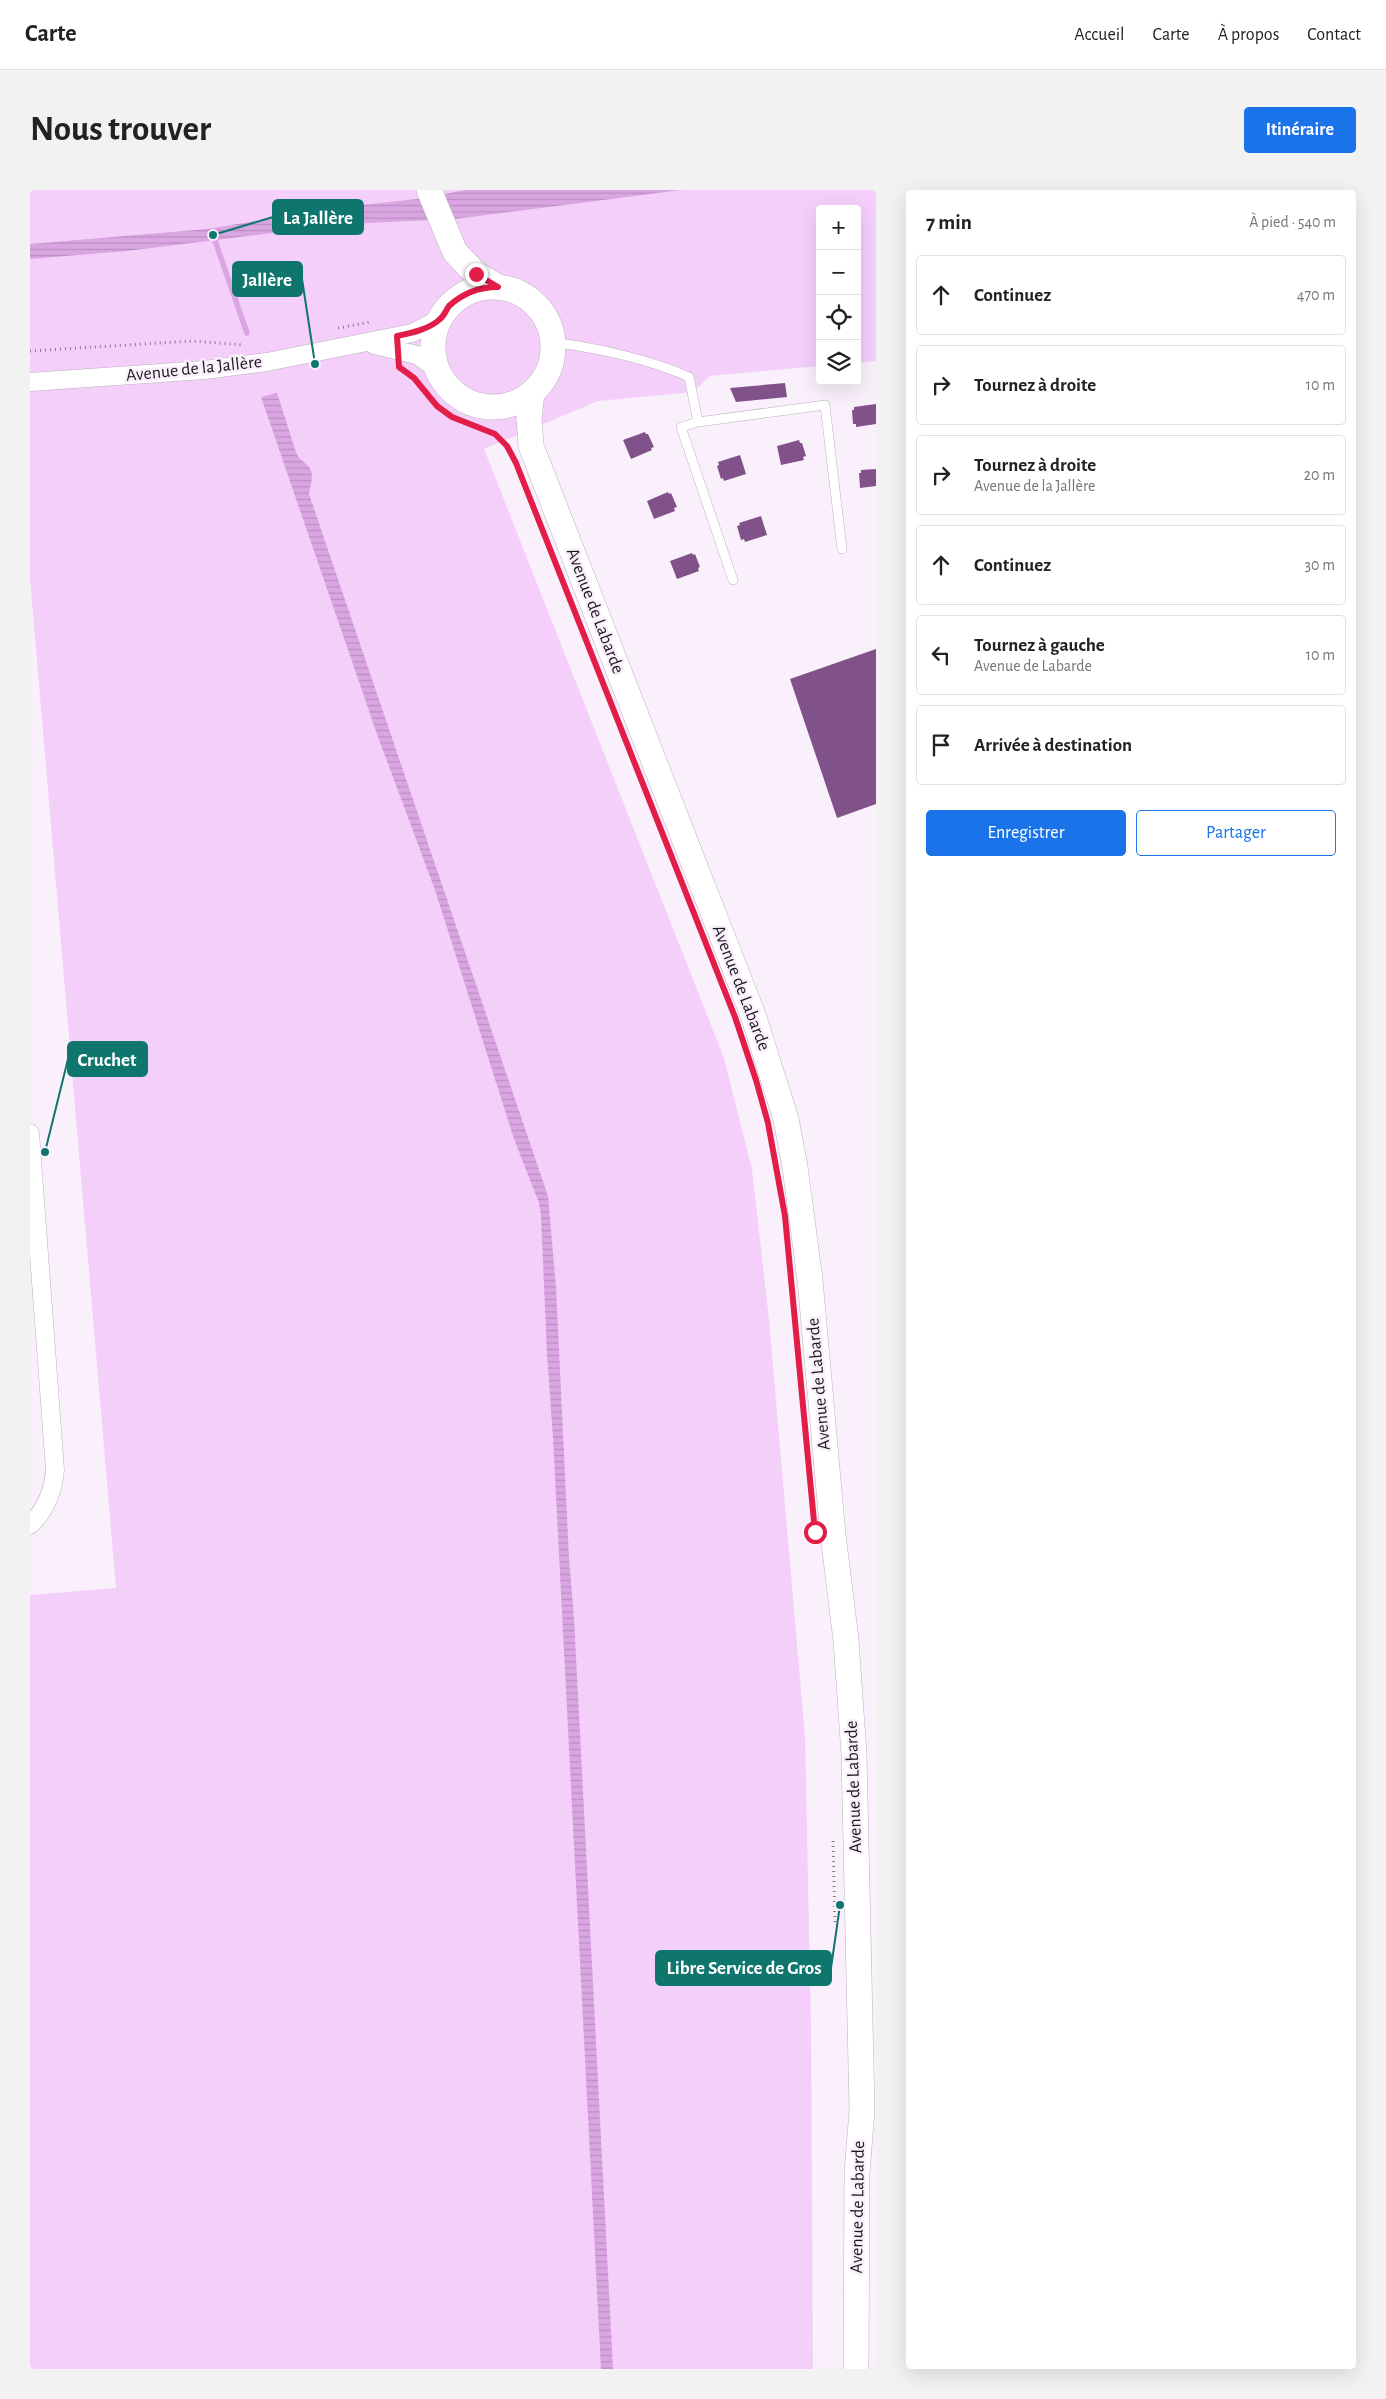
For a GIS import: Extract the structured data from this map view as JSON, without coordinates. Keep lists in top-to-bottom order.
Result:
{
  "streets": {
    "main road": ["Avenue de Labarde"],
    "street": ["Avenue de la Jallère"]
  },
  "crossings": [
    ["Avenue de la Jallère", "Avenue de Labarde"]
  ],
  "places": [
    "La Jallère",
    "Jallère",
    "Cruchet",
    "Libre Service de Gros"
  ],
  "page": {
    "header": "Carte",
    "nav": [
      "Accueil",
      "Carte",
      "À propos",
      "Contact"
    ],
    "buttons": [
      "Itinéraire",
      ["Enregistrer", "Partager"]
    ],
    "title": "Nous trouver",
    "heading": ["7 min", "À pied · 540 m"],
    "map_buttons": ["+", "−"],
    "list": [
      ["Continuez", "470 m"],
      ["Tournez à droite", "10 m"],
      ["Tournez à droite", "Avenue de la Jallère", "20 m"],
      ["Continuez", "30 m"],
      ["Tournez à gauche", "Avenue de Labarde", "10 m"],
      "Arrivée à destination"
    ]
  }
}
